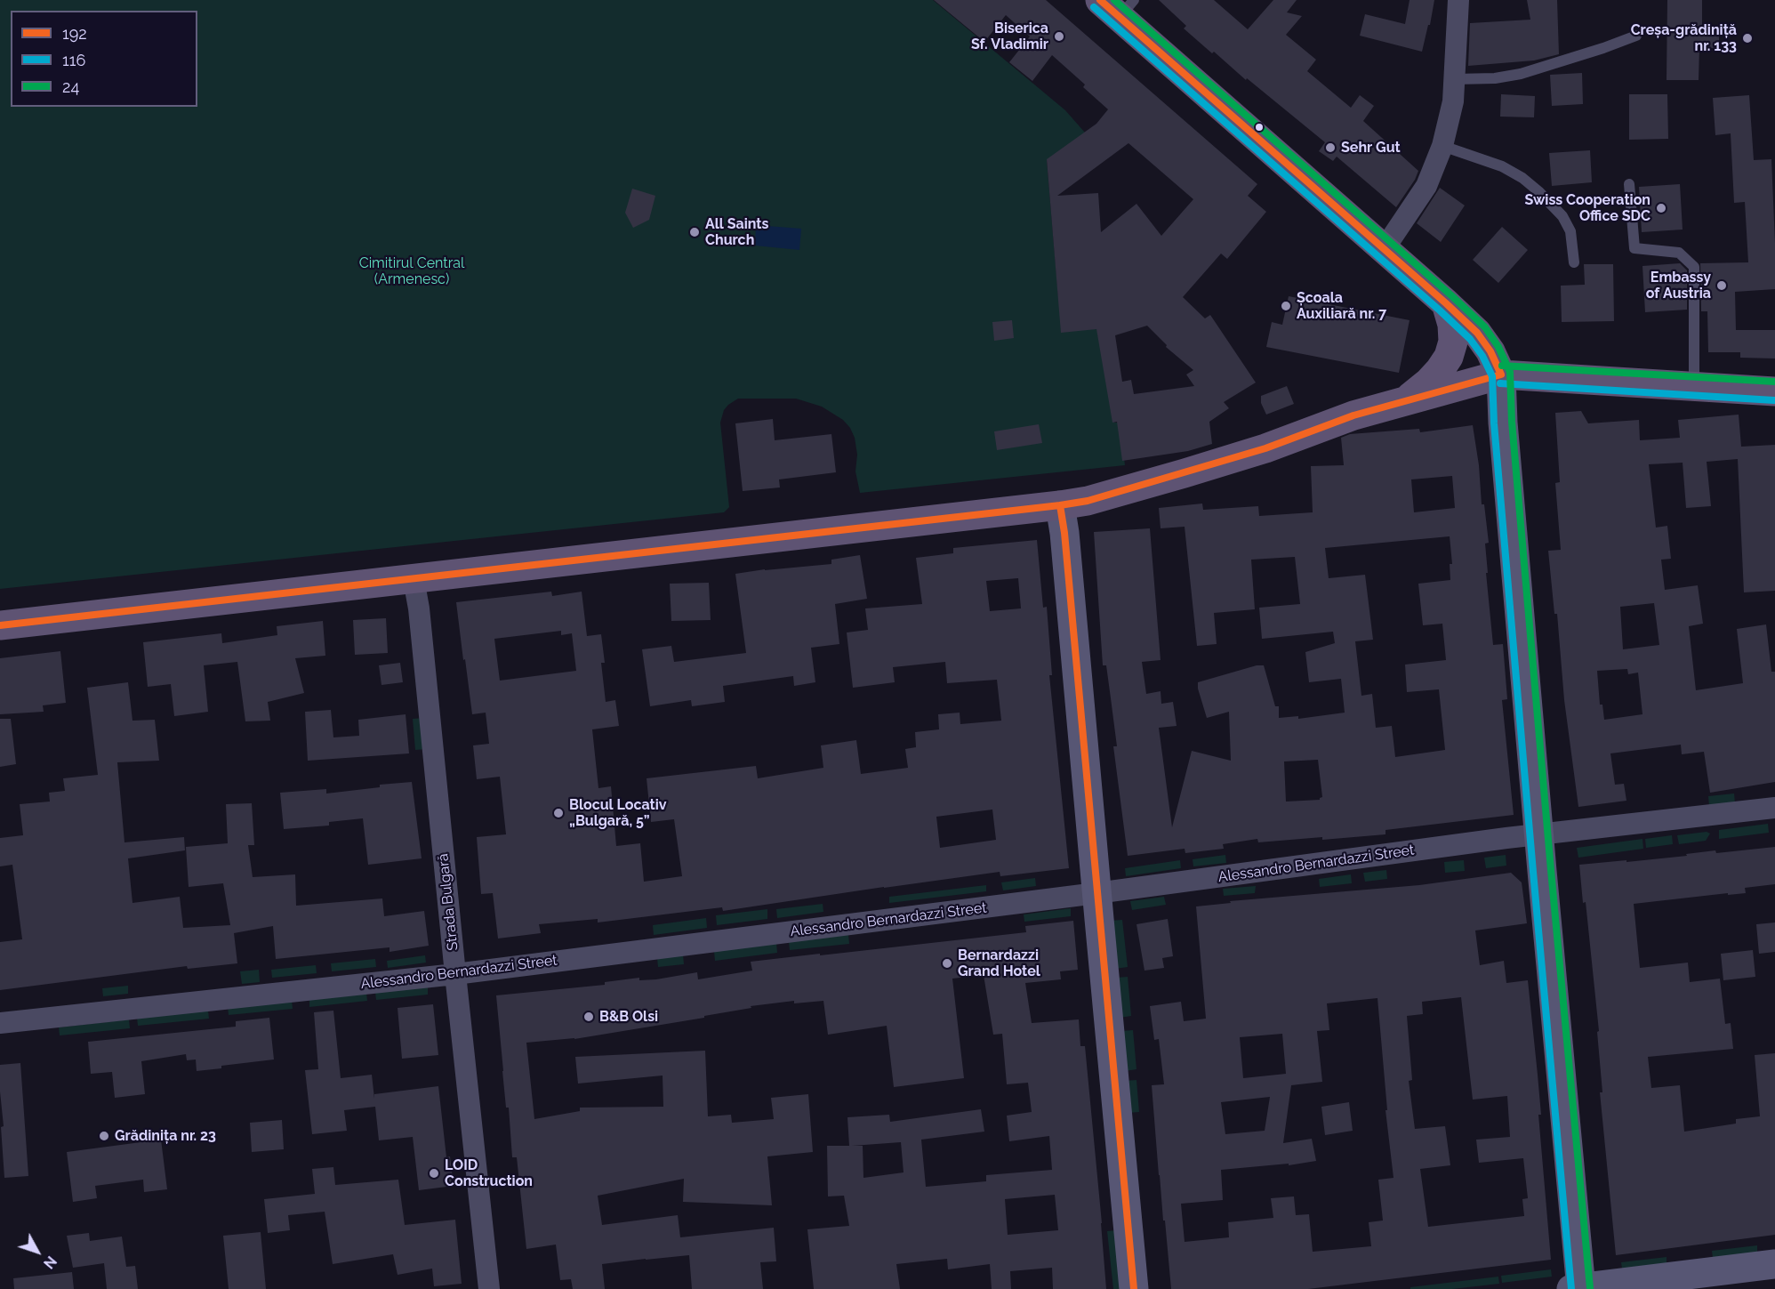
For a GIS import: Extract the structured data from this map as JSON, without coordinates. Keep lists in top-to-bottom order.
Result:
{
  "streets": {
    "street": ["Alessandro Bernardazzi Street", "Strada Bulgară"]
  },
  "crossings": [
    ["Alessandro Bernardazzi Street", "Strada Bulgară"]
  ],
  "parks": ["Cimitirul Central (Armenesc)"],
  "places": [
    "Biserica Sf. Vladimir",
    "Creșa-grădiniță nr. 133",
    "Sehr Gut",
    "Swiss Cooperation Office SDC",
    "All Saints Church",
    "Embassy of Austria",
    "Școala Auxiliară nr. 7",
    "Blocul Locativ „Bulgară, 5”",
    "Bernardazzi Grand Hotel",
    "B&B Olsi",
    "Grădinița nr. 23",
    "LOID Construction"
  ],
  "lines": ["transit line 192", "transit line 24", "transit line 116"],
  "legend": ["192", "116", "24"],
  "north": "bottom right"
}
